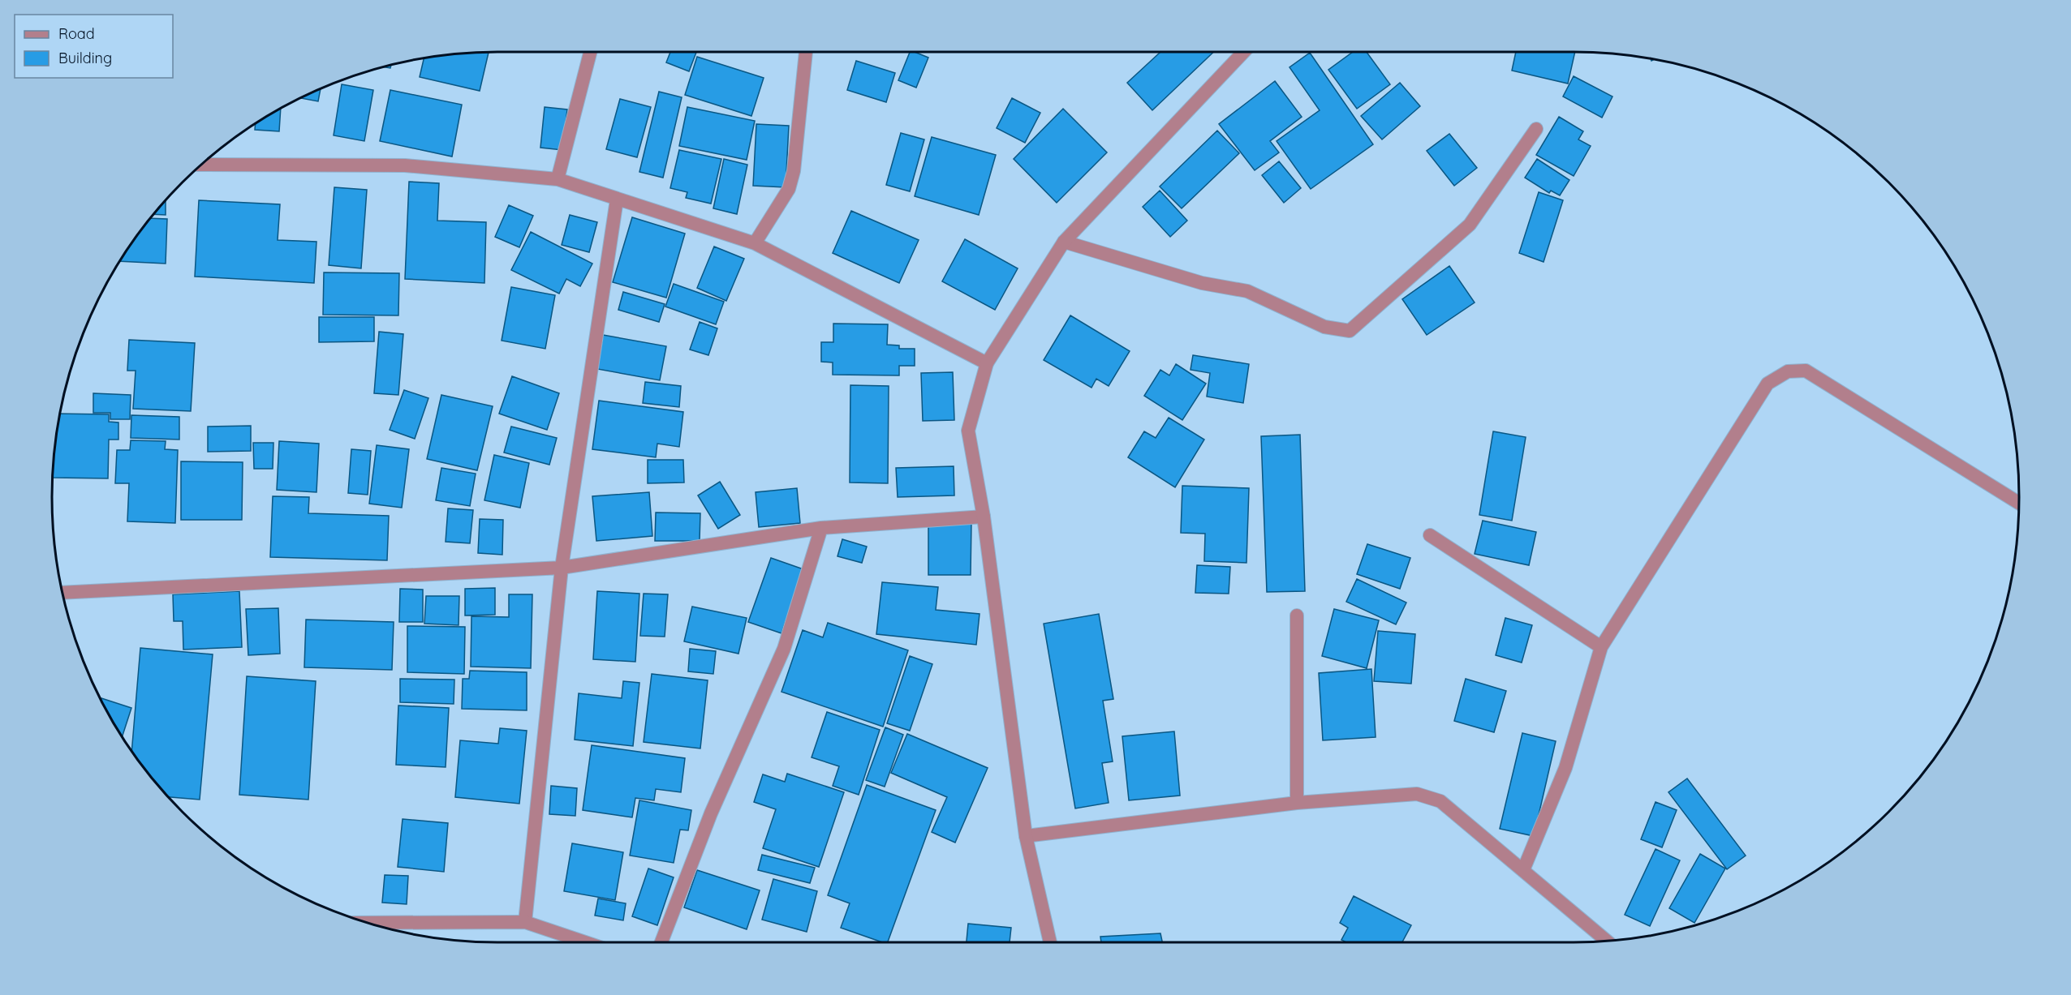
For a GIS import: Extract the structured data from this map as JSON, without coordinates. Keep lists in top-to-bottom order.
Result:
{
  "legend": ["Road", "Building"]
}
